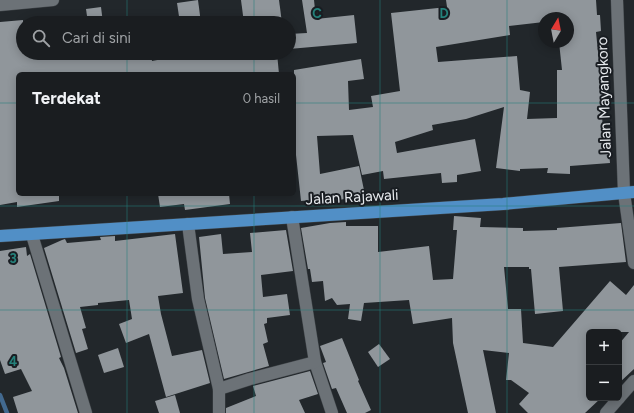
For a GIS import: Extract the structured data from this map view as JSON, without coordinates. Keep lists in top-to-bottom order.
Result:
{
  "streets": {
    "main road": ["Jalan Rajawali"],
    "street": ["Jalan Mayangkoro"]
  },
  "crossings": [
    ["Jalan Mayangkoro", "Jalan Rajawali"]
  ],
  "north": "top",
  "page": {
    "search": "Cari di sini",
    "heading": ["Terdekat", "0 hasil"],
    "map_buttons": ["+", "−"]
  },
  "grid": {
    "columns": ["C", "D"],
    "rows": ["3", "4"]
  }
}
